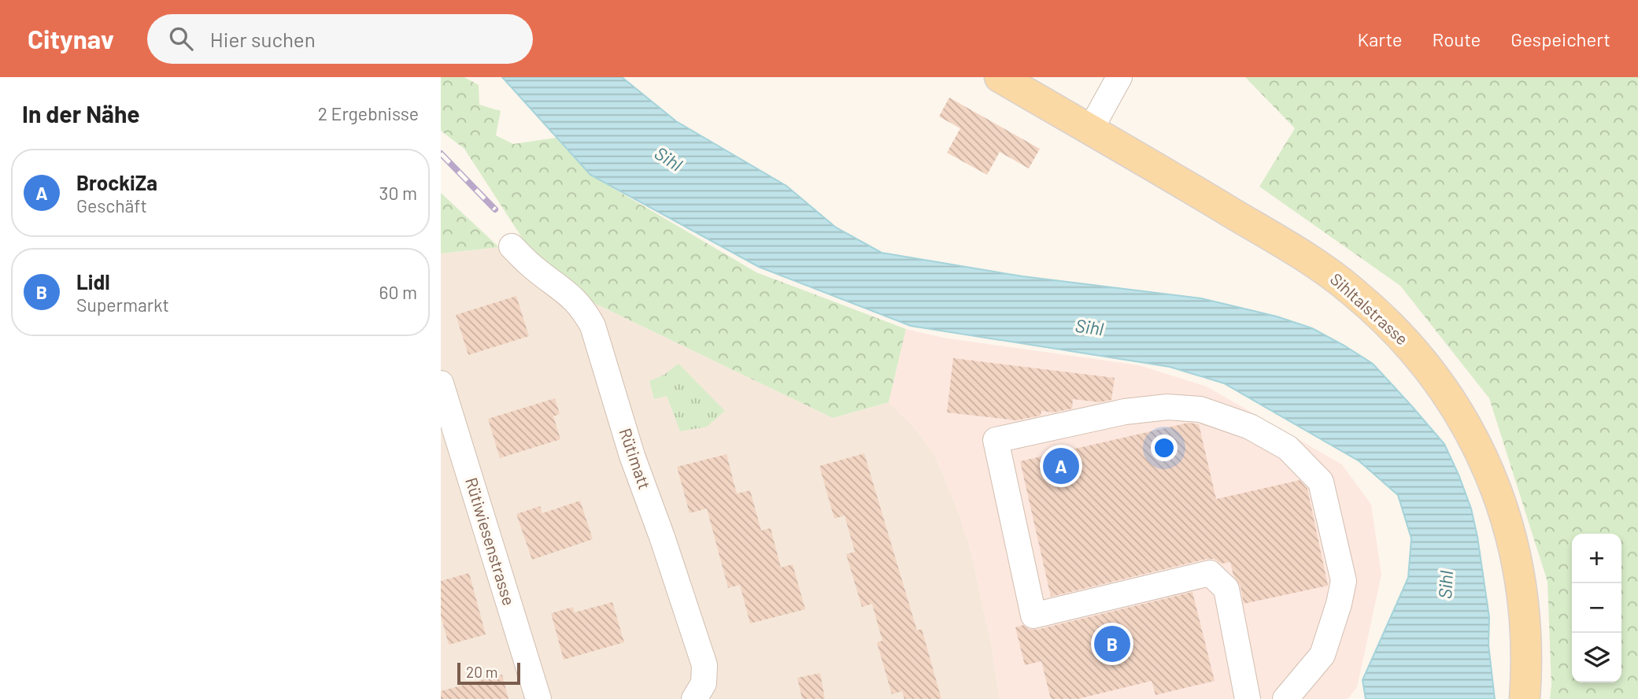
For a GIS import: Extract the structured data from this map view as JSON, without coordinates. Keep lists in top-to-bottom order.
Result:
{
  "streets": {
    "main road": ["Sihltalstrasse"],
    "street": ["Rütimatt", "Rütiwiesenstrasse"]
  },
  "water": ["Sihl"],
  "scale_bar": "20 m",
  "page": {
    "header": "Citynav",
    "search": "Hier suchen",
    "nav": ["Karte", "Route", "Gespeichert"],
    "heading": ["In der Nähe", "2 Ergebnisse"],
    "list": [
      {
        "mark": "A",
        "name": "BrockiZa",
        "note": "Geschäft",
        "value": "30 m"
      },
      {
        "mark": "B",
        "name": "Lidl",
        "note": "Supermarkt",
        "value": "60 m"
      }
    ],
    "pins": ["A", "B"],
    "map_buttons": ["+", "−"],
    "scale": "20 m"
  }
}
